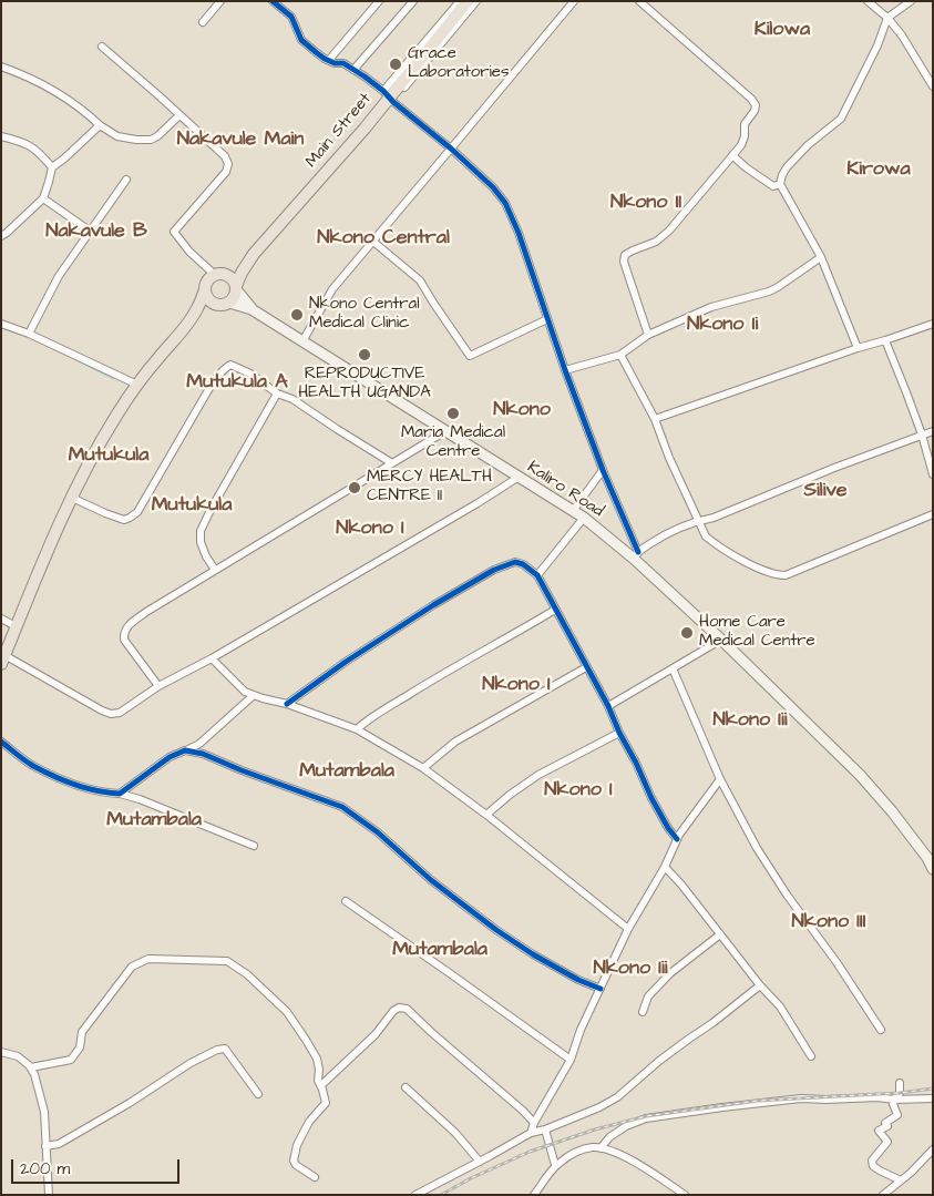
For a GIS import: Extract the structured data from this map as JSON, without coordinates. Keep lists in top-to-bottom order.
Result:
{
  "streets": {
    "main road": ["Main Street", "Kaliro Road"]
  },
  "districts": [
    "Kilowa",
    "Nakavule Main",
    "Kirowa",
    "Nkono II",
    "Nakavule B",
    "Nkono Central",
    "Nkono Ii",
    "Mutukula A",
    "Nkono",
    "Mutukula",
    "Silive",
    "Mutukula",
    "Nkono I",
    "Nkono I",
    "Nkono Iii",
    "Mutambala",
    "Nkono I",
    "Mutambala",
    "Nkono III",
    "Mutambala",
    "Nkono Iii"
  ],
  "places": [
    "Grace Laboratories",
    "Nkono Central Medical Clinic",
    "REPRODUCTIVE HEALTH UGANDA",
    "Maria Medical Centre",
    "MERCY HEALTH CENTRE II",
    "Home Care Medical Centre"
  ],
  "scale_bar": "200 m"
}
